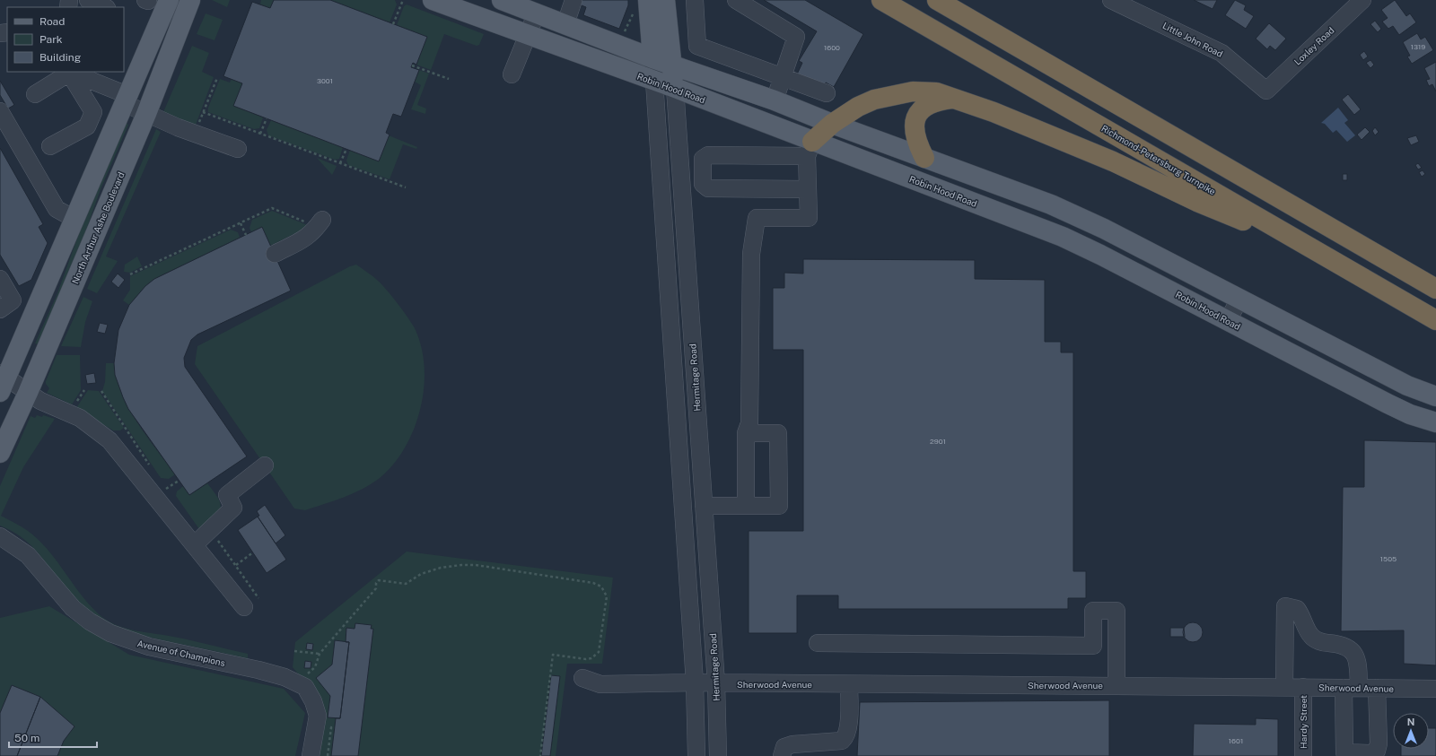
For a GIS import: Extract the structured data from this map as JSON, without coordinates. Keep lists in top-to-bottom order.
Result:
{
  "streets": {
    "highway": ["Richmond-Petersburg Turnpike"],
    "main road": ["Robin Hood Road", "North Arthur Ashe Boulevard", "Hermitage Road"],
    "street": [
      "Little John Road",
      "Loxley Road",
      "Avenue of Champions",
      "Sherwood Avenue",
      "Hardy Street"
    ]
  },
  "crossings": [
    ["Little John Road", "Loxley Road"],
    ["Robin Hood Road", "Hermitage Road"],
    ["Hermitage Road", "Sherwood Avenue"],
    ["Sherwood Avenue", "Hardy Street"]
  ],
  "house_numbers": [
    "1319",
    "1600",
    "3001",
    "2901",
    "1505",
    "1601"
  ],
  "legend": ["Road", "Park", "Building"],
  "scale_bar": "50 m",
  "north": "top"
}
